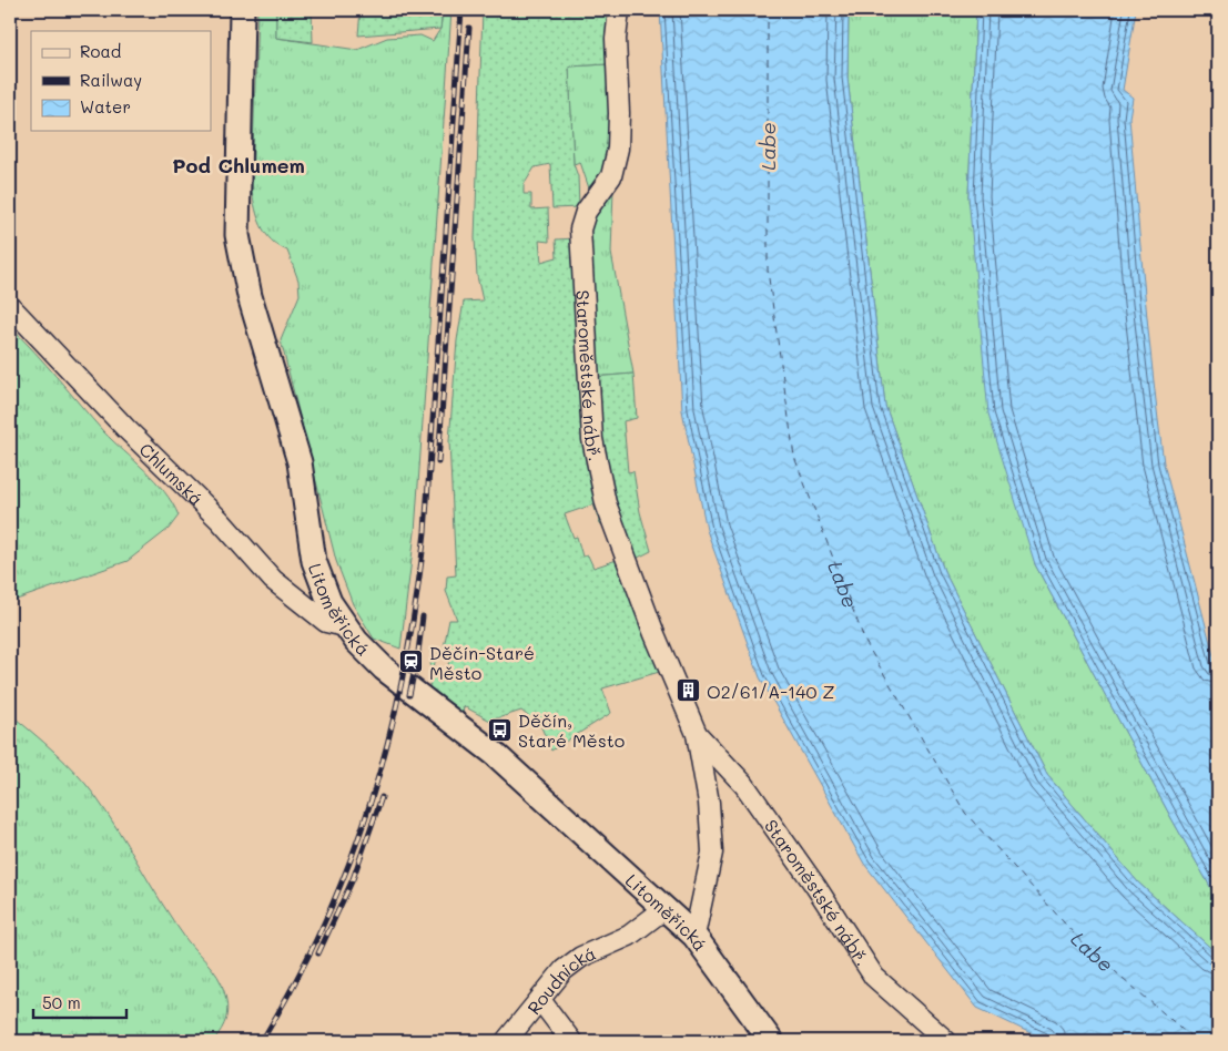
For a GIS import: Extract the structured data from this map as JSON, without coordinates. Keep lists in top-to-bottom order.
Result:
{
  "streets": {
    "main road": ["Litoměřická"],
    "street": ["Staroměstské nábř.", "Chlumská", "Roudnická"]
  },
  "crossings": [
    ["Staroměstské nábř.", "Litoměřická"],
    ["Chlumská", "Litoměřická"],
    ["Litoměřická", "Roudnická"]
  ],
  "districts": ["Pod Chlumem"],
  "water": ["Labe"],
  "places": {
    "station": ["Děčín-Staré Město"],
    "building": ["O2/61/A-140 Z"],
    "bus stop": ["Děčín, Staré Město"]
  },
  "legend": ["Road", "Railway", "Water"],
  "scale_bar": "50 m"
}
